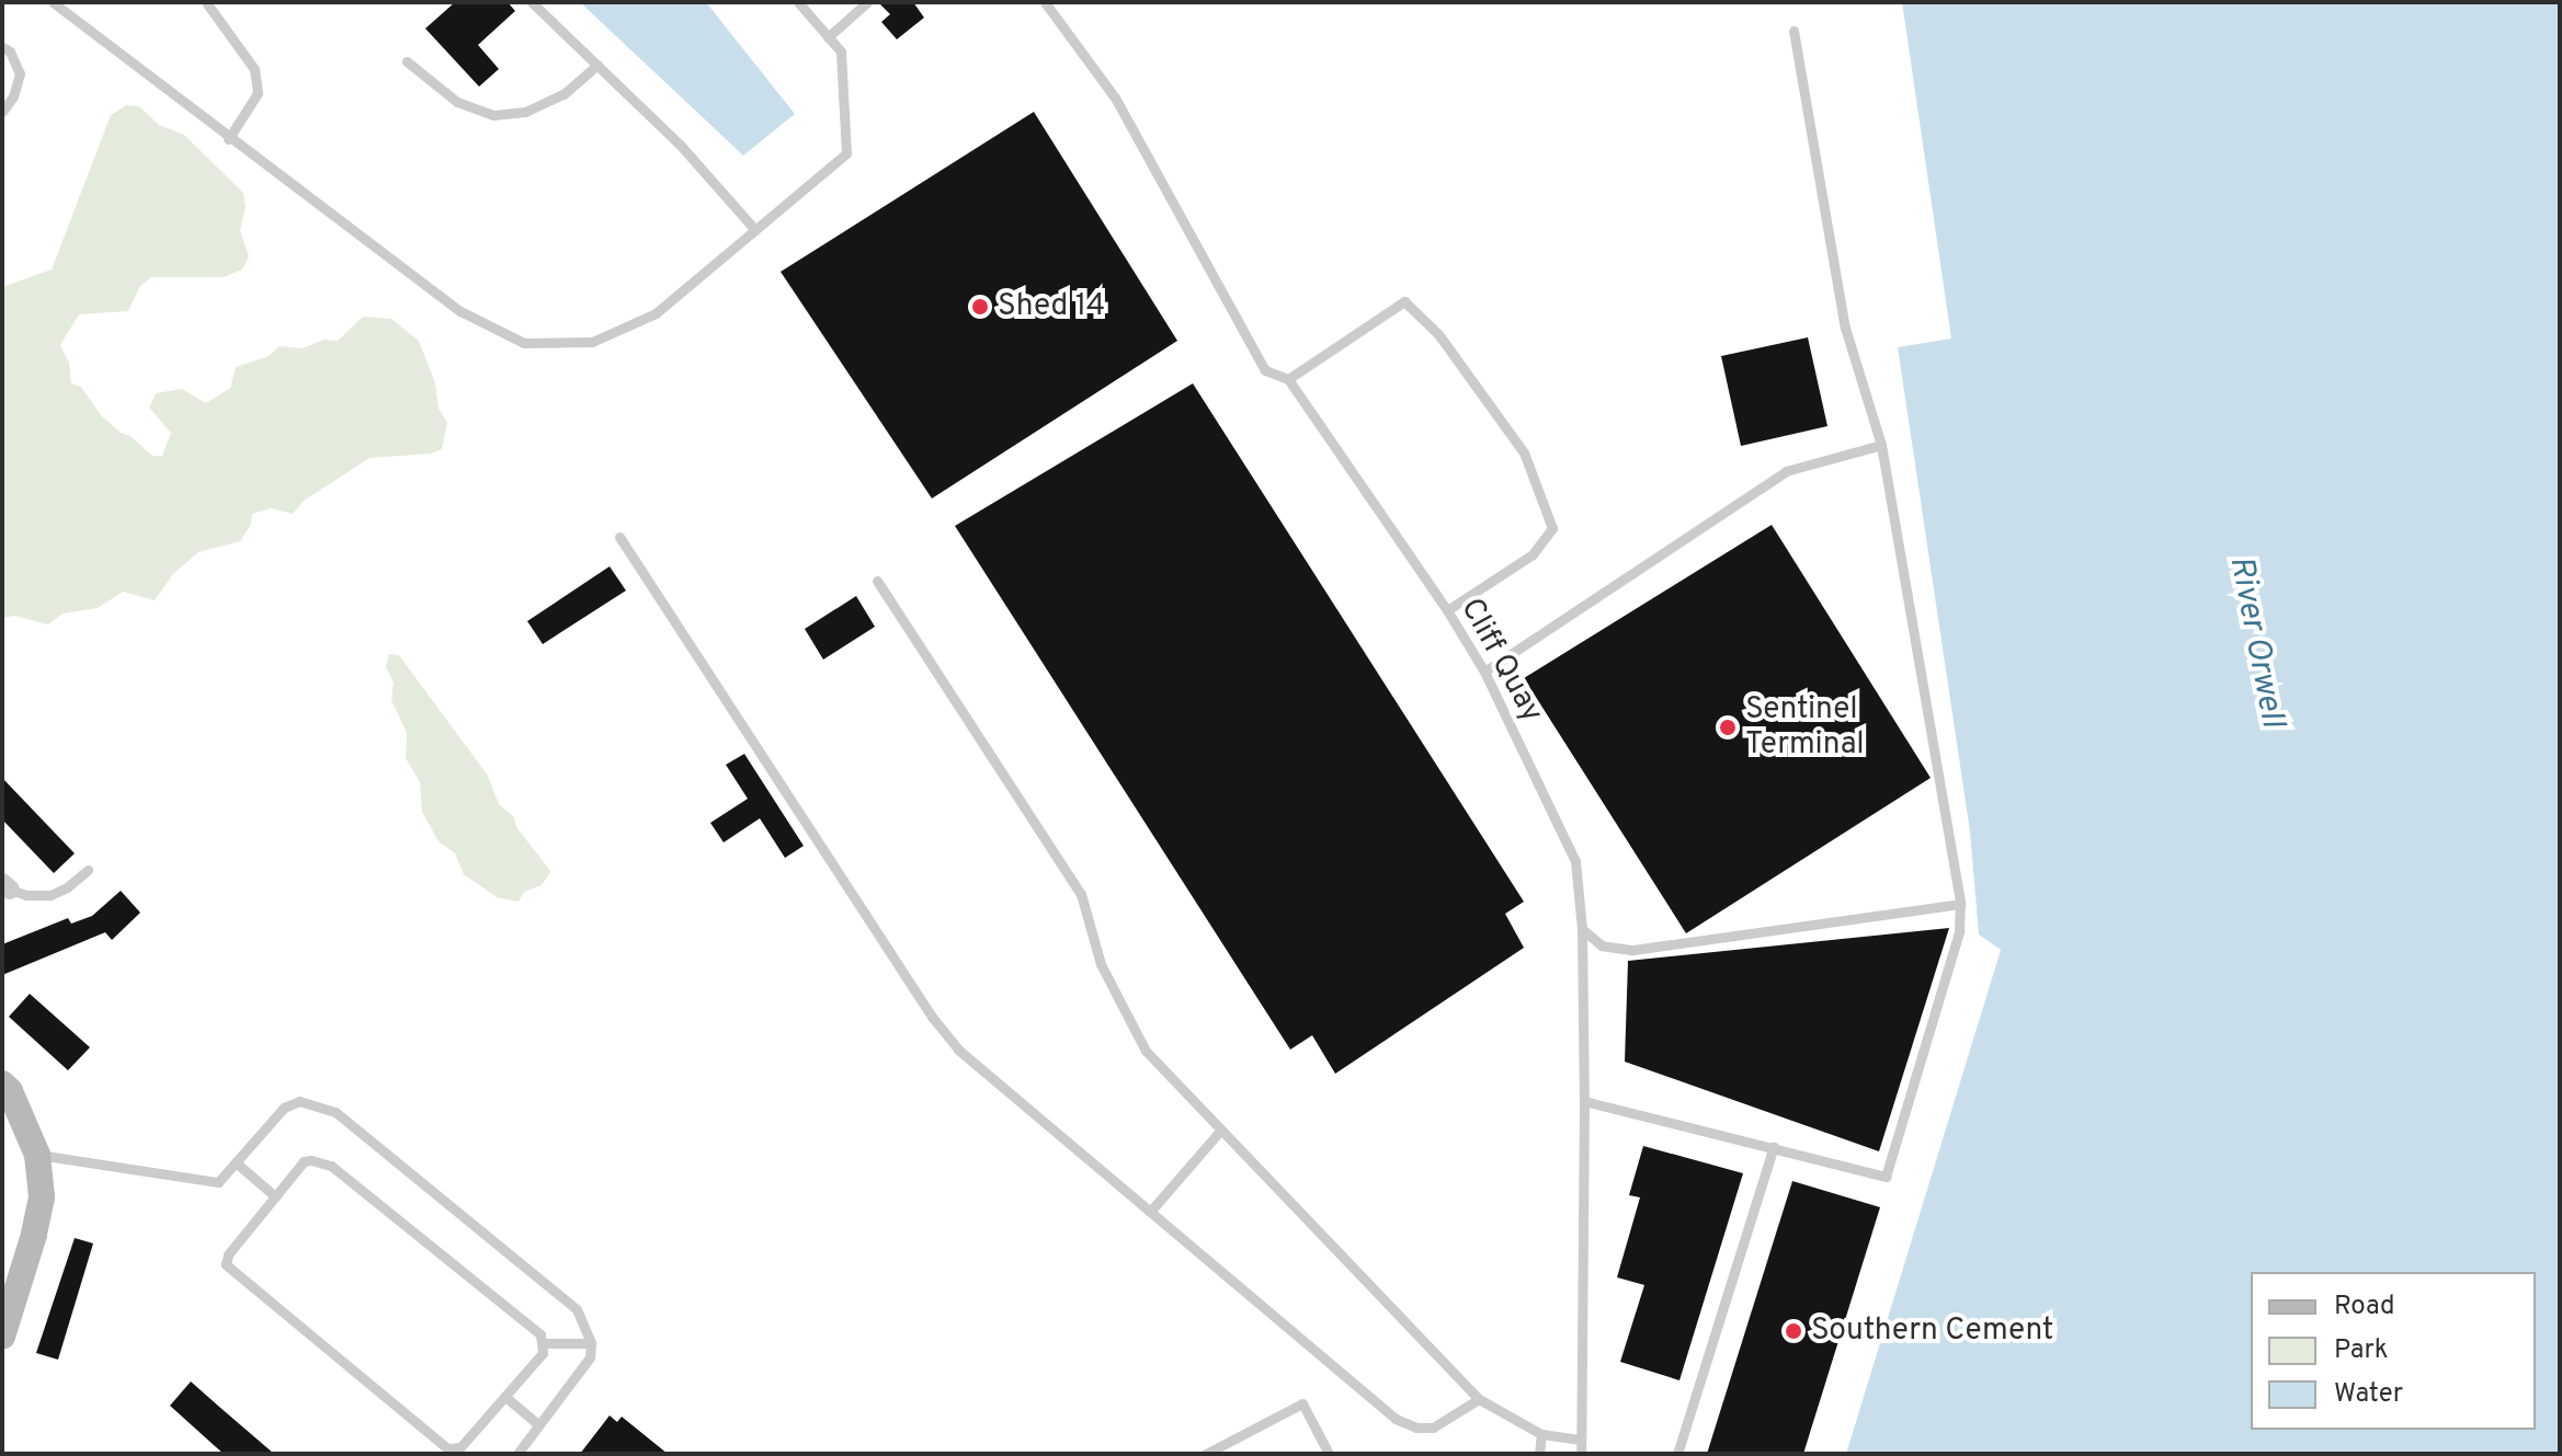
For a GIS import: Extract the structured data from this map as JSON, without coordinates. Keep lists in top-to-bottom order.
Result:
{
  "streets": {
    "lane": ["Cliff Quay"]
  },
  "water": ["River Orwell"],
  "places": ["Shed 14", "Sentinel Terminal", "Southern Cement"],
  "legend": ["Road", "Park", "Water"]
}
